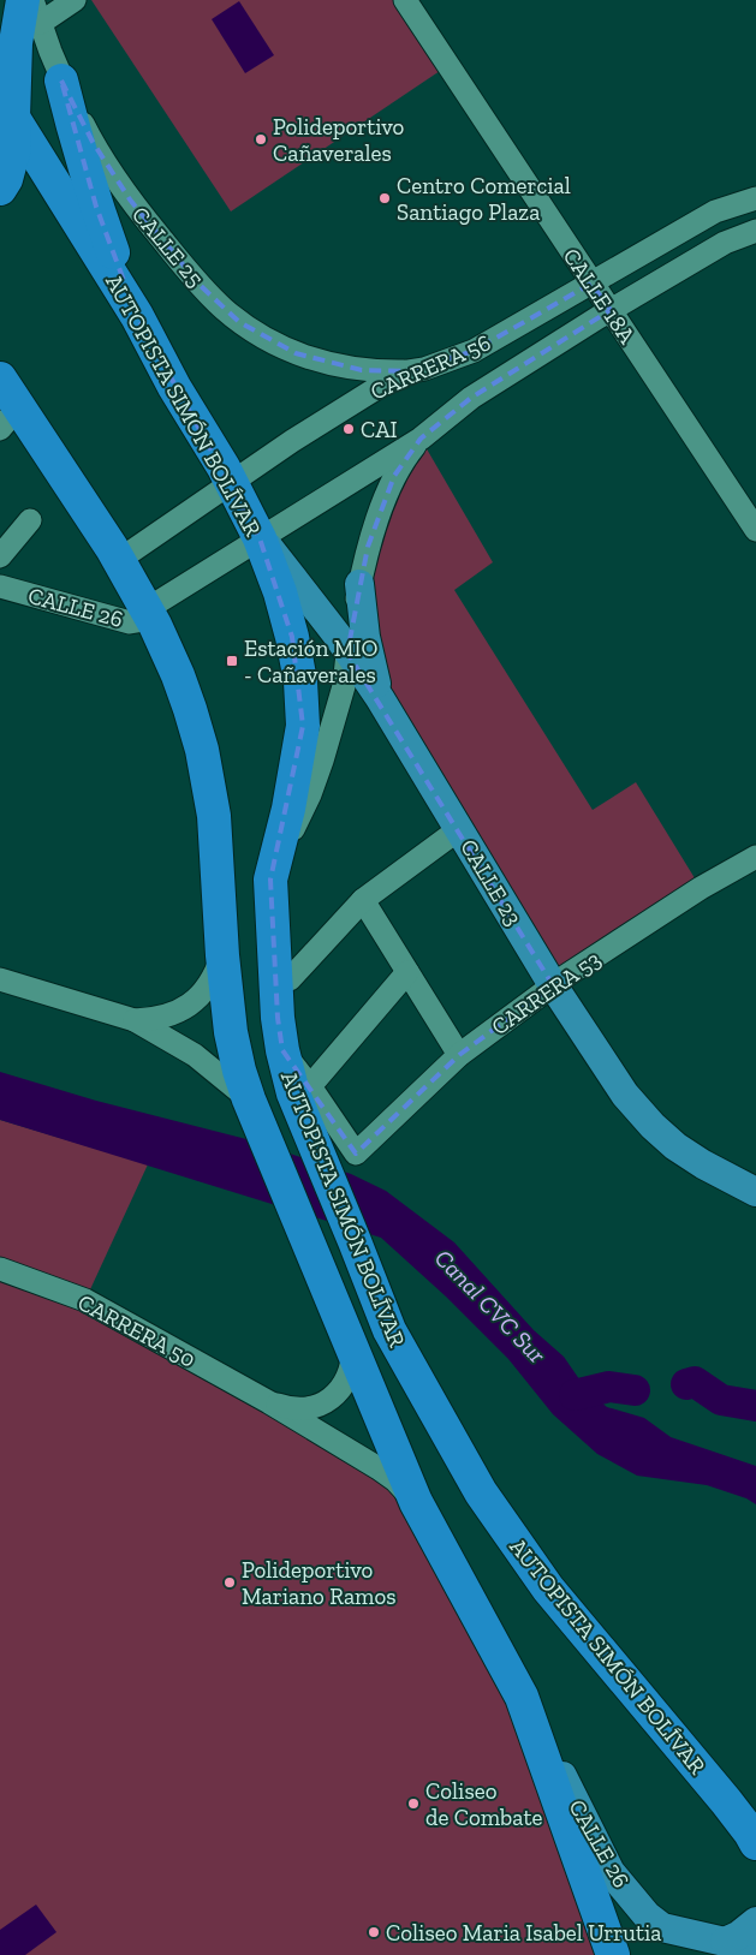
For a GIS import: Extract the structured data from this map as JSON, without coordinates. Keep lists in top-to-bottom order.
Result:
{
  "streets": {
    "highway": ["AUTOPISTA SIMÓN BOLÍVAR"],
    "main road": ["CALLE 26", "CALLE 23"],
    "street": [
      "CALLE 25",
      "CALLE 18A",
      "CARRERA 56",
      "CARRERA 53",
      "CARRERA 50"
    ]
  },
  "crossings": [
    ["CALLE 25", "CARRERA 56"],
    ["CALLE 18A", "CARRERA 56"],
    ["CARRERA 56", "AUTOPISTA SIMÓN BOLÍVAR"],
    ["CARRERA 56", "CALLE 26"],
    ["CARRERA 56", "CALLE 23"],
    ["AUTOPISTA SIMÓN BOLÍVAR", "CALLE 26"],
    ["AUTOPISTA SIMÓN BOLÍVAR", "CALLE 23"],
    ["AUTOPISTA SIMÓN BOLÍVAR", "CARRERA 50"],
    ["CALLE 23", "CARRERA 53"]
  ],
  "water": ["Canal CVC Sur"],
  "places": {
    "other": [
      "Polideportivo Cañaverales",
      "Centro Comercial Santiago Plaza",
      "CAI",
      "Polideportivo Mariano Ramos",
      "Coliseo de Combate",
      "Coliseo Maria Isabel Urrutia"
    ],
    "transit": ["Estación MIO - Cañaverales"]
  }
}
